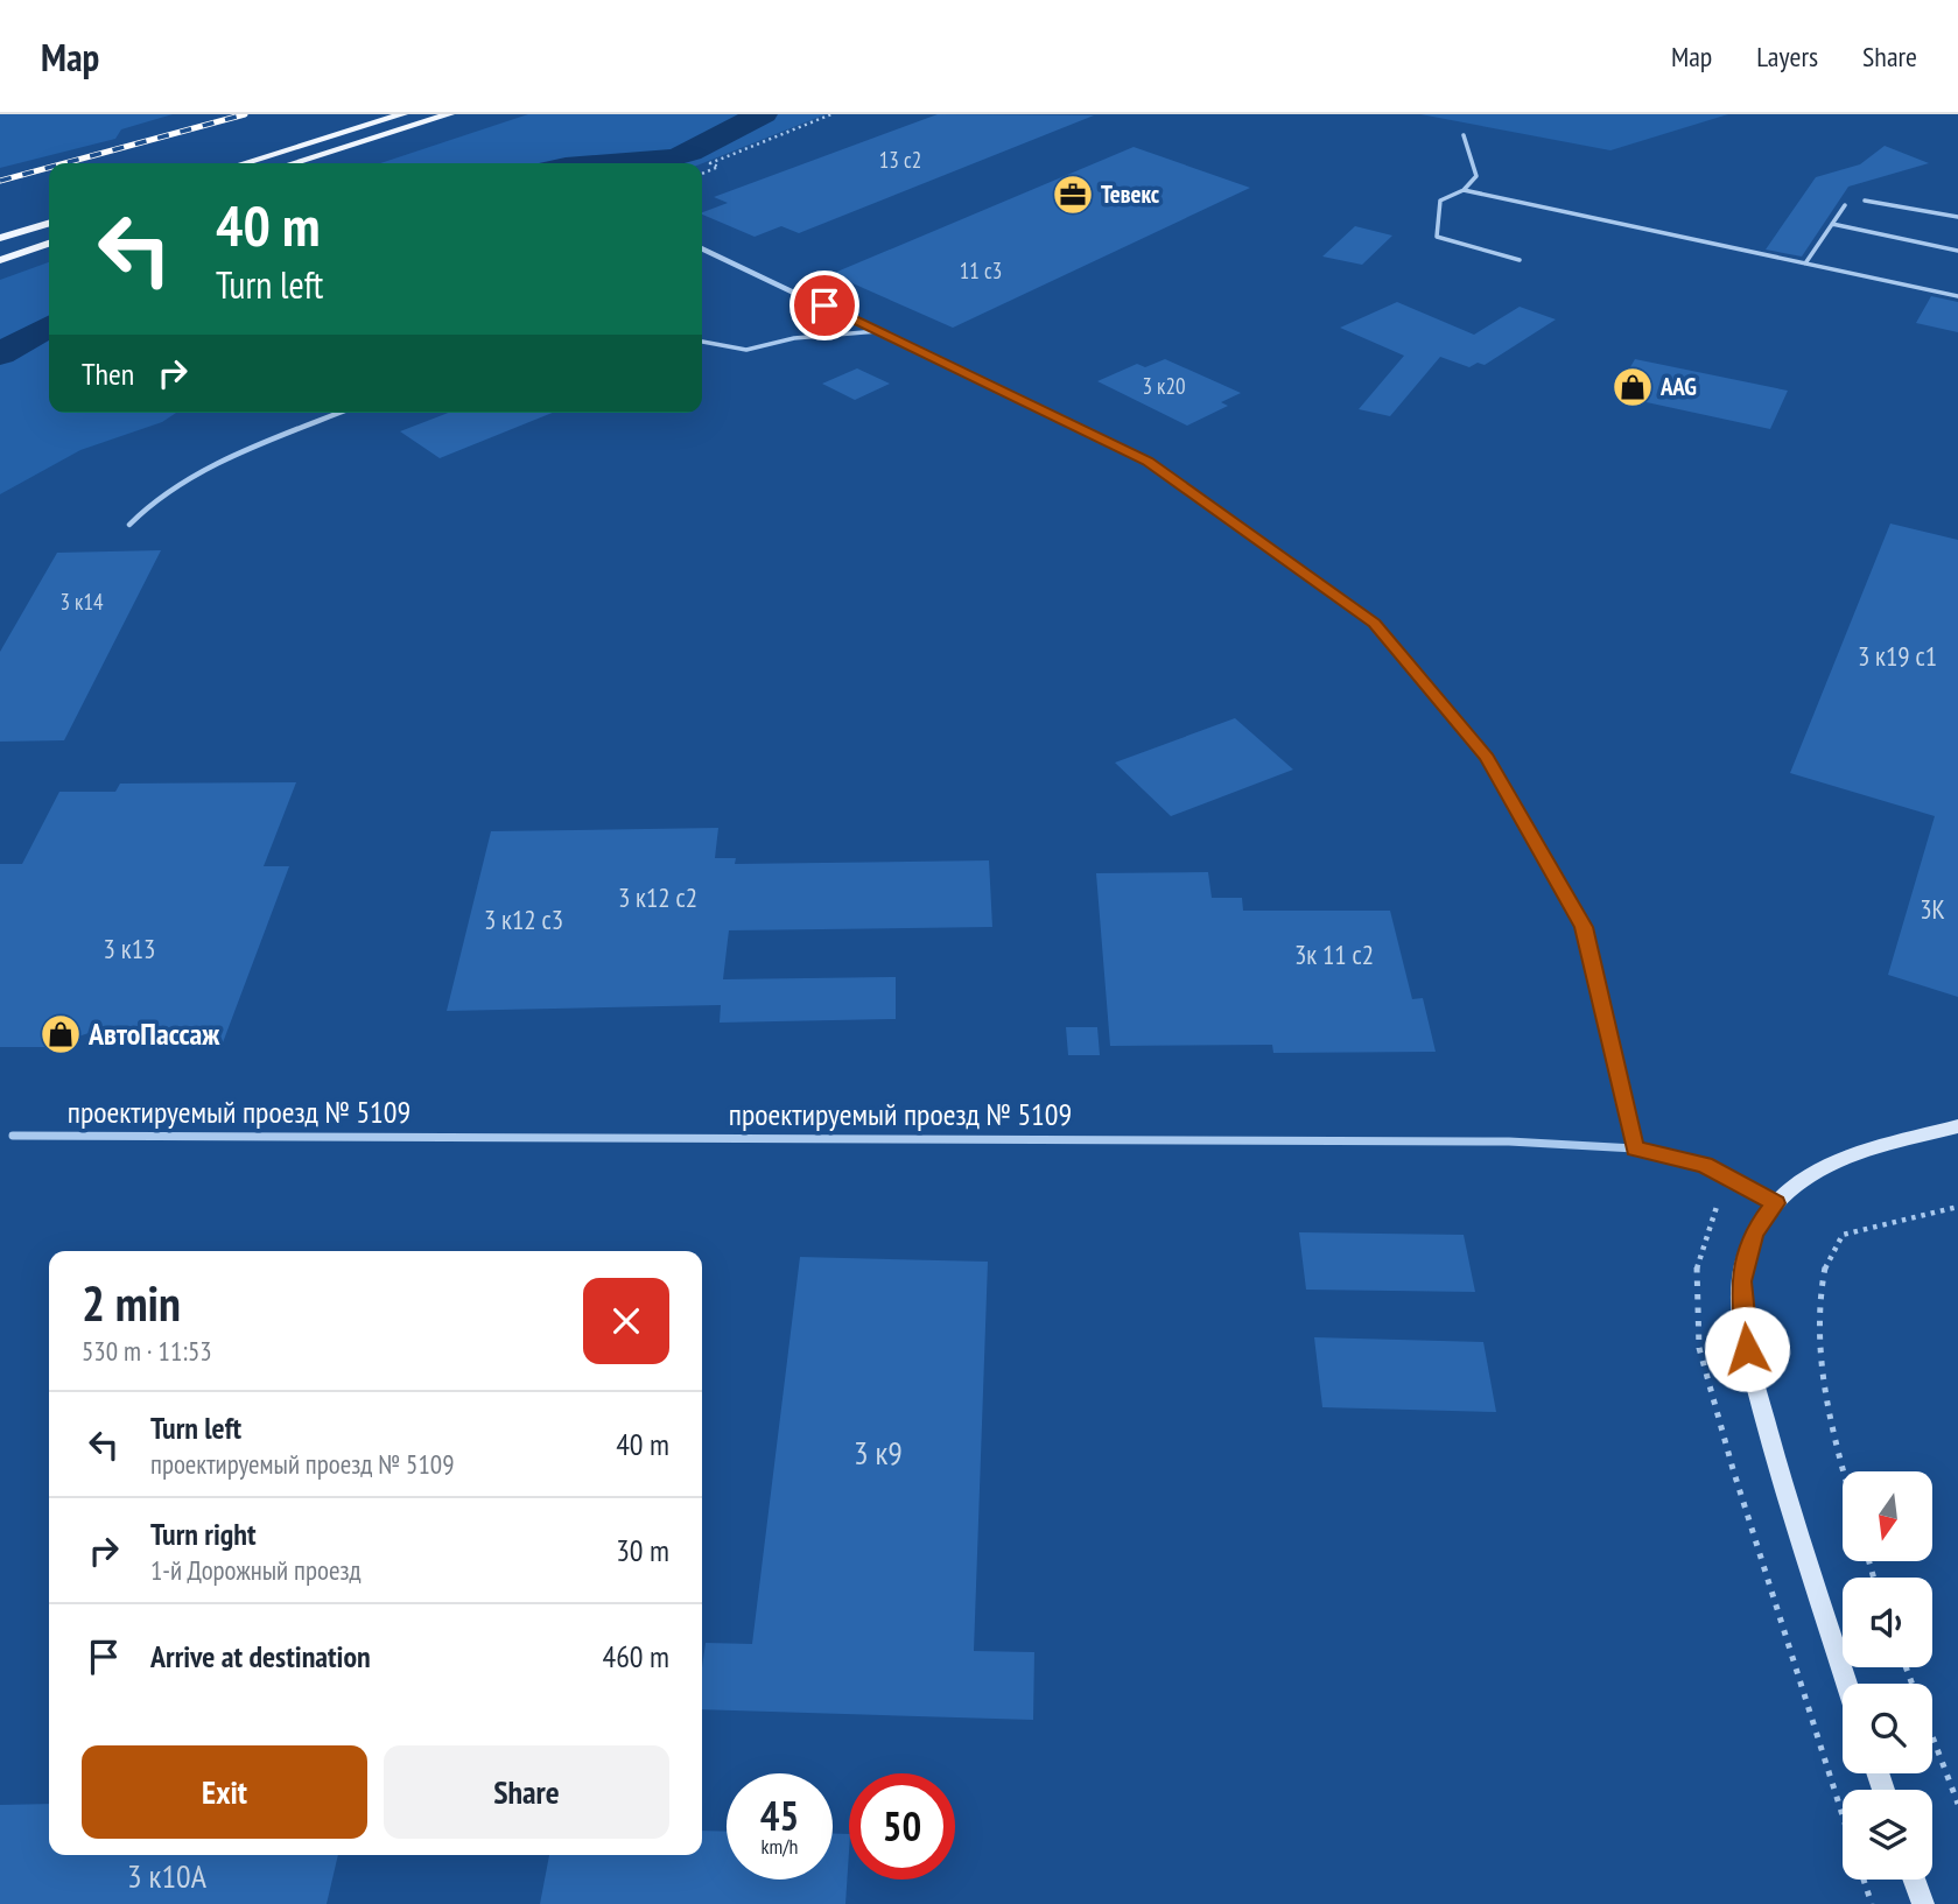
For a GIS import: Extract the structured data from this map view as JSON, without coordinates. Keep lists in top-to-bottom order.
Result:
{
  "streets": {
    "street": ["проектируемый проезд № 5109"]
  },
  "places": {
    "office": ["Тевекс"],
    "shop": ["AAG", "АвтоПассаж"]
  },
  "house_numbers": [
    "13 с2",
    "11 с3",
    "3 к20",
    "3 к14",
    "3 к19 с1",
    "3 к12 с2",
    "3К",
    "3 к12 с3",
    "3 к13",
    "3к 11 с2",
    "3 к9",
    "3 к10А"
  ],
  "north": "bottom",
  "page": {
    "header": "Map",
    "nav": ["Map", "Layers", "Share"],
    "turn": ["40 m", "Turn left"],
    "then": "Then",
    "heading": ["2 min", "530 m · 11:53"],
    "list": [
      {
        "name": "Turn left",
        "note": "проектируемый проезд № 5109",
        "value": "40 m"
      },
      {
        "name": "Turn right",
        "note": "1-й Дорожный проезд",
        "value": "30 m"
      },
      {
        "name": "Arrive at destination",
        "value": "460 m"
      }
    ],
    "buttons": ["Exit", "Share"],
    "speed": "45 km/h",
    "limit": "50"
  }
}
